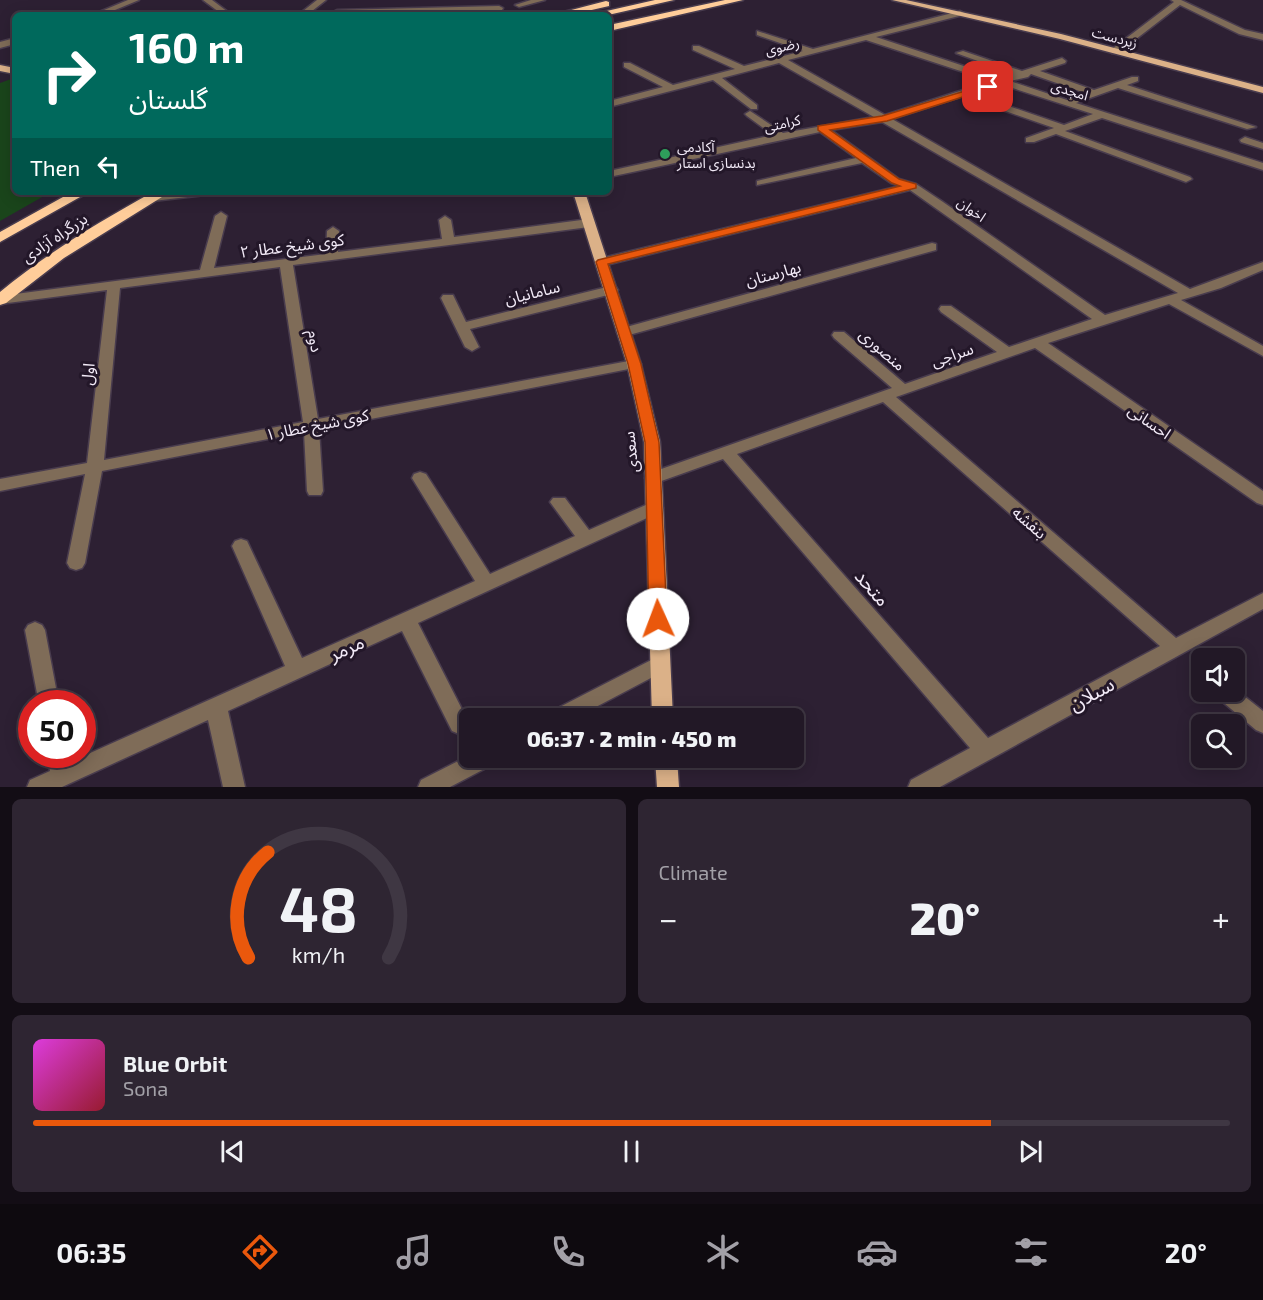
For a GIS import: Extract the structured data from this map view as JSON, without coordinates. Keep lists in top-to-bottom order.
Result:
{
  "streets": {
    "highway": ["بزرگراه آزادی"],
    "main road": ["زبردست", "سعدی"],
    "street": [
      "رضوی",
      "امجدی",
      "کرامتی",
      "اخوان",
      "کوی شیخ عطار ۲",
      "بهارستان",
      "سامانیان",
      "دوم",
      "منصوری",
      "سراجی",
      "اول",
      "احسانی",
      "کوی شیخ عطار ۱",
      "بنفشه",
      "متحد",
      "مرمر",
      "سبلان"
    ]
  },
  "crossings": [
    ["زبردست", "رضوی"],
    ["رضوی", "امجدی"],
    ["امجدی", "کرامتی"],
    ["کرامتی", "اخوان"],
    ["اخوان", "سراجی"],
    ["بزرگراه آزادی", "کوی شیخ عطار ۲"],
    ["کوی شیخ عطار ۲", "دوم"],
    ["کوی شیخ عطار ۲", "اول"],
    ["کوی شیخ عطار ۲", "سعدی"],
    ["بهارستان", "سعدی"],
    ["سامانیان", "سعدی"],
    ["دوم", "کوی شیخ عطار ۱"],
    ["منصوری", "سراجی"],
    ["منصوری", "بنفشه"],
    ["سراجی", "احسانی"],
    ["سراجی", "سعدی"],
    ["سراجی", "بنفشه"],
    ["سراجی", "متحد"],
    ["اول", "کوی شیخ عطار ۱"],
    ["کوی شیخ عطار ۱", "سعدی"],
    ["سعدی", "مرمر"],
    ["بنفشه", "سبلان"],
    ["متحد", "سبلان"]
  ],
  "places": ["آکادمی بدنسازی استار"],
  "page": {
    "turn": ["160 m", "گلستان"],
    "then": "Then",
    "limit": "50",
    "trip": "06:37 · 2 min · 450 m",
    "tile": "Climate",
    "heat": ["−", "20°", "+"],
    "song": ["Blue Orbit", "Sona"],
    "tabs": ["06:35", "20°"],
    "gauge": ["48", "km/h"]
  }
}
